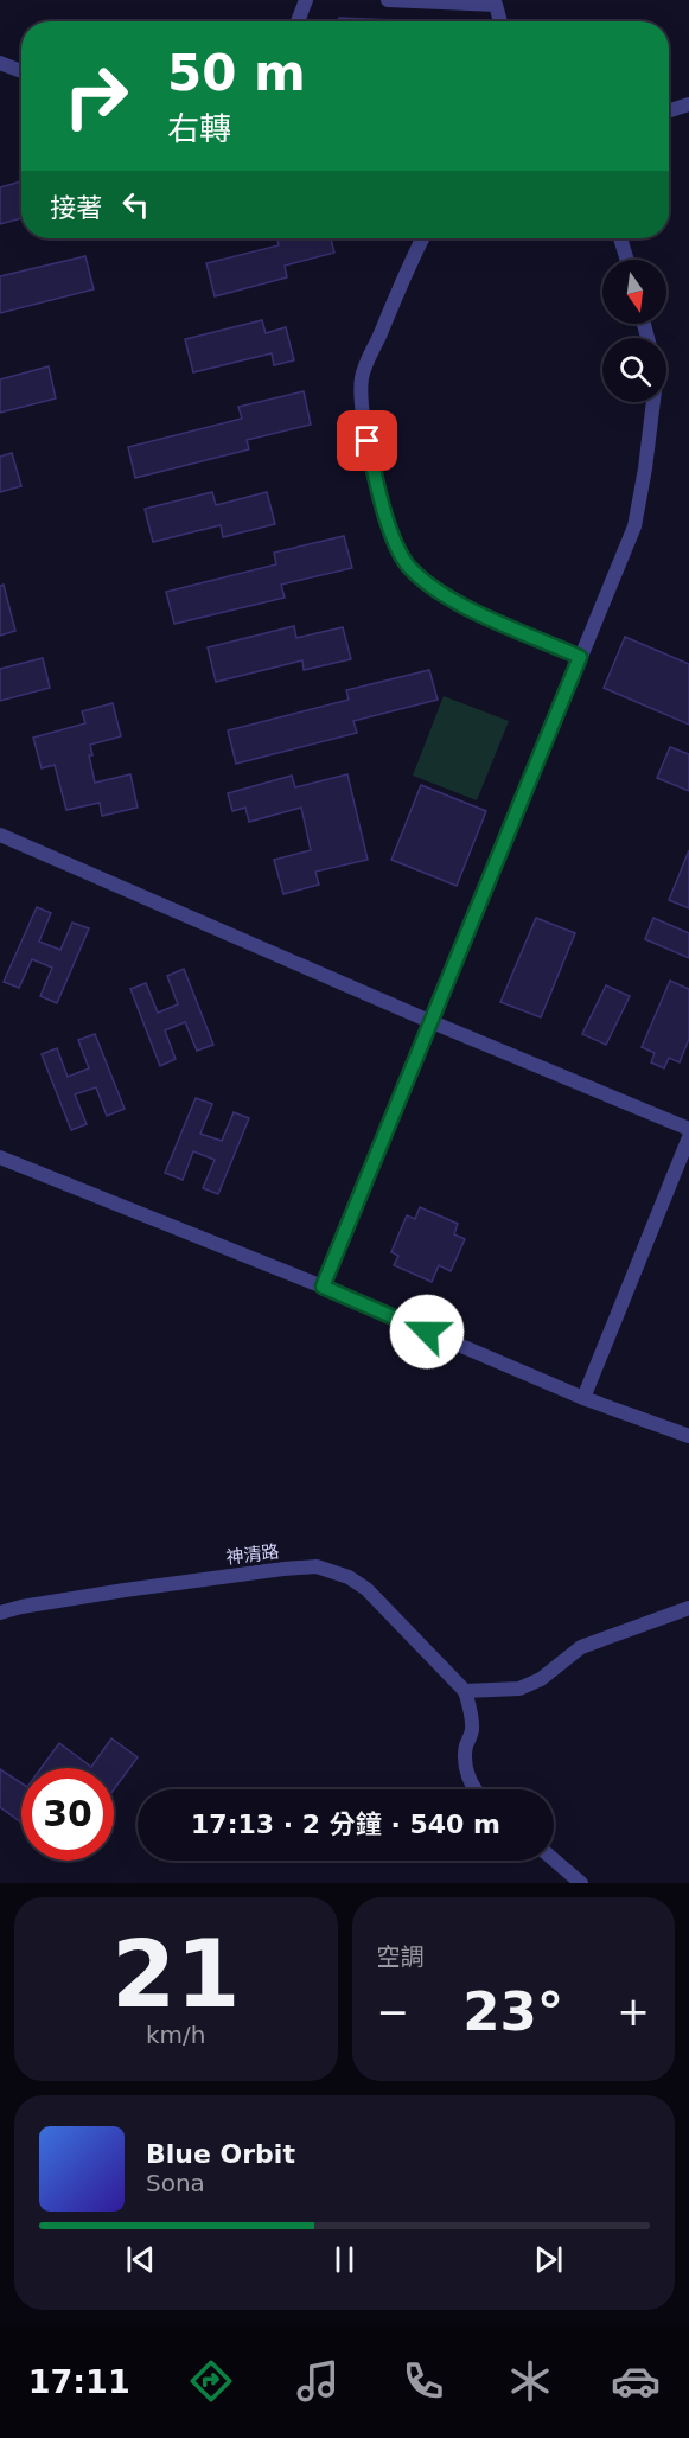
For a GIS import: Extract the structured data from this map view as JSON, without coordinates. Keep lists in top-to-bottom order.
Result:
{
  "streets": {
    "street": ["神清路"]
  },
  "north": "bottom",
  "page": {
    "turn": ["50 m", "右轉"],
    "then": "接著",
    "limit": "30",
    "trip": "17:13 · 2 分鐘 · 540 m",
    "tile": [
      ["21", "km/h"],
      "空調"
    ],
    "heat": ["−", "23°", "+"],
    "song": ["Blue Orbit", "Sona"],
    "tabs": "17:11"
  }
}
